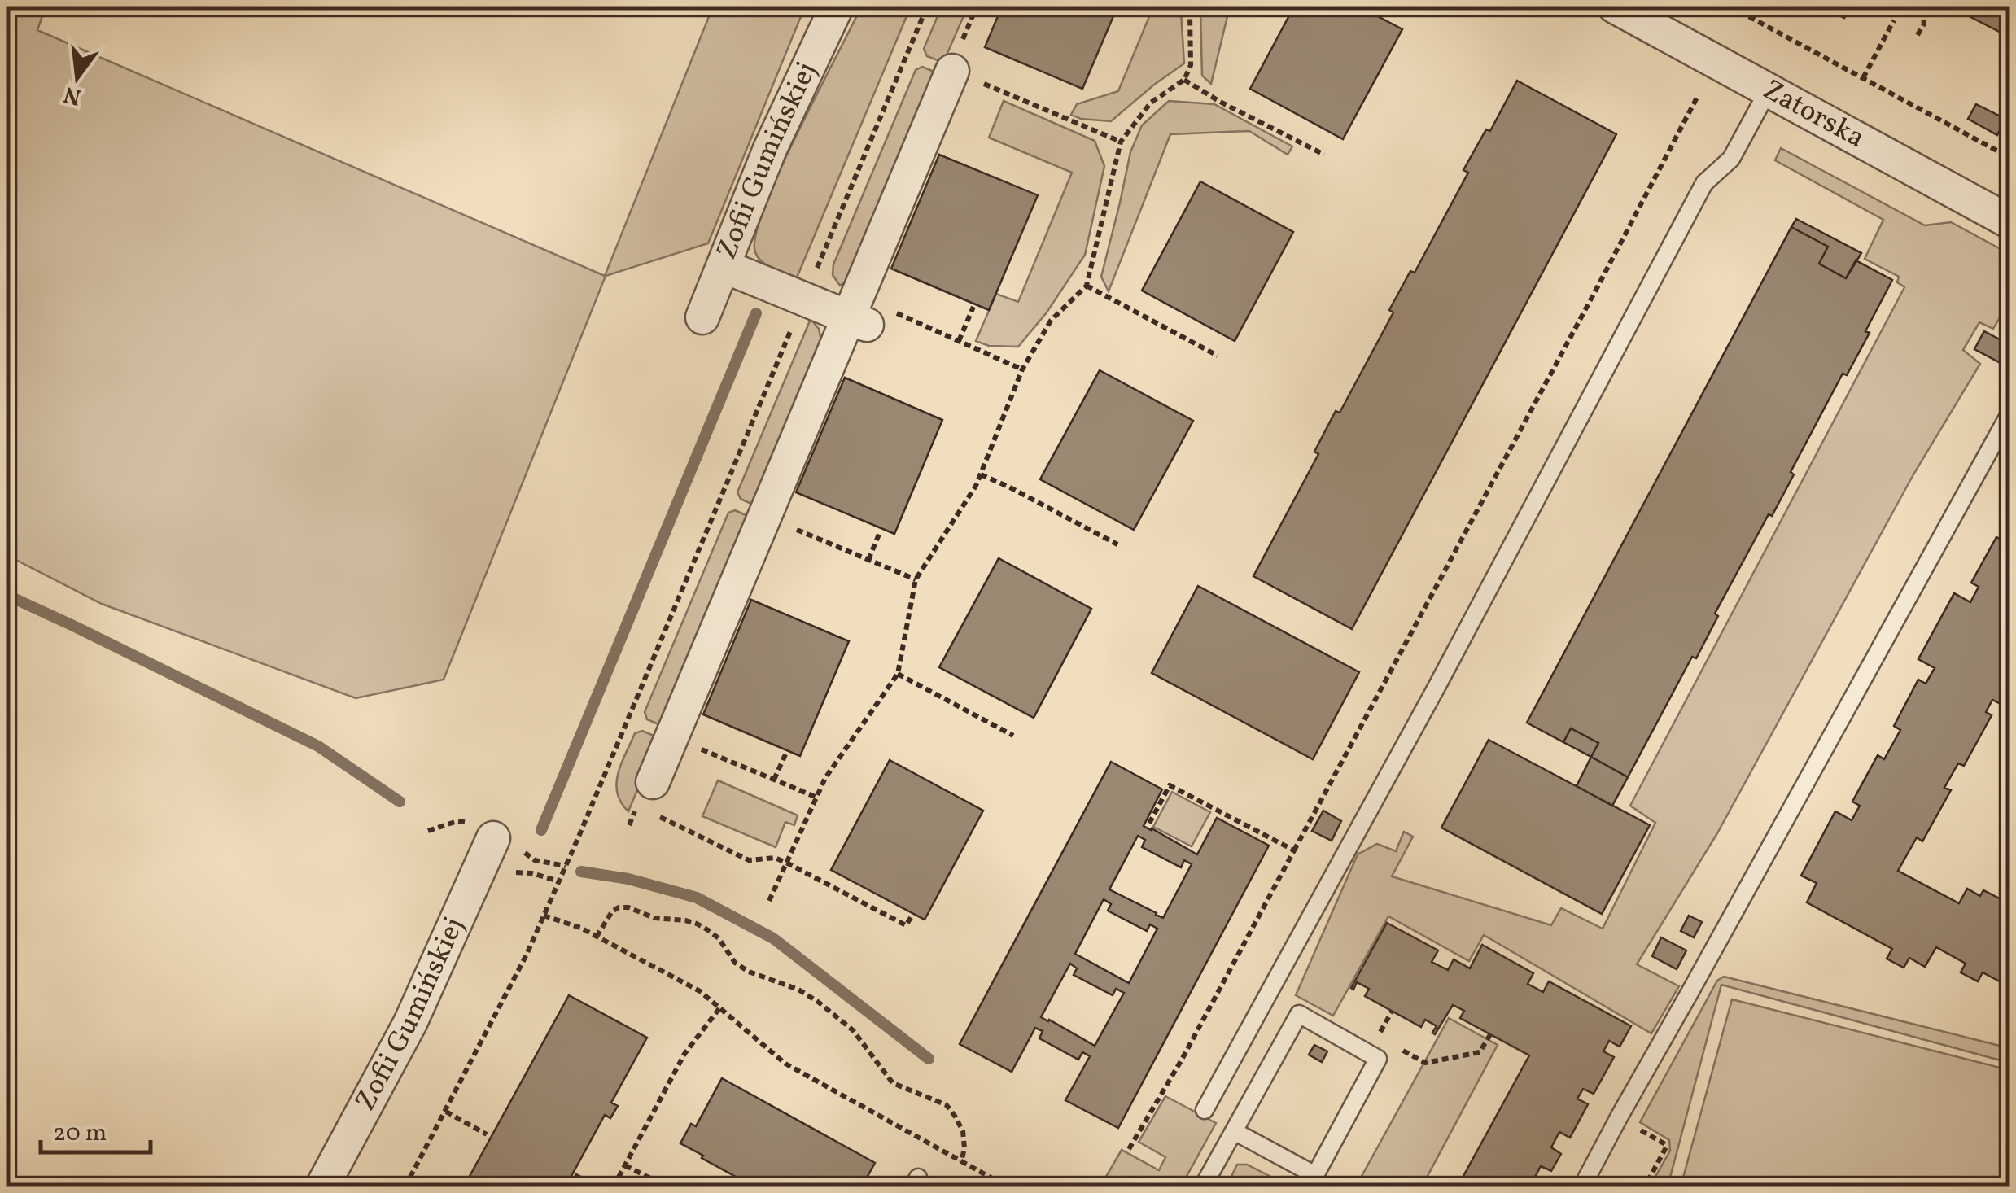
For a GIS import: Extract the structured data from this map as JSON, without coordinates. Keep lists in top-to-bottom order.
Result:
{
  "streets": {
    "street": ["Zatorska", "Zofii Gumińskiej"]
  },
  "scale_bar": "20 m",
  "north": "bottom"
}
